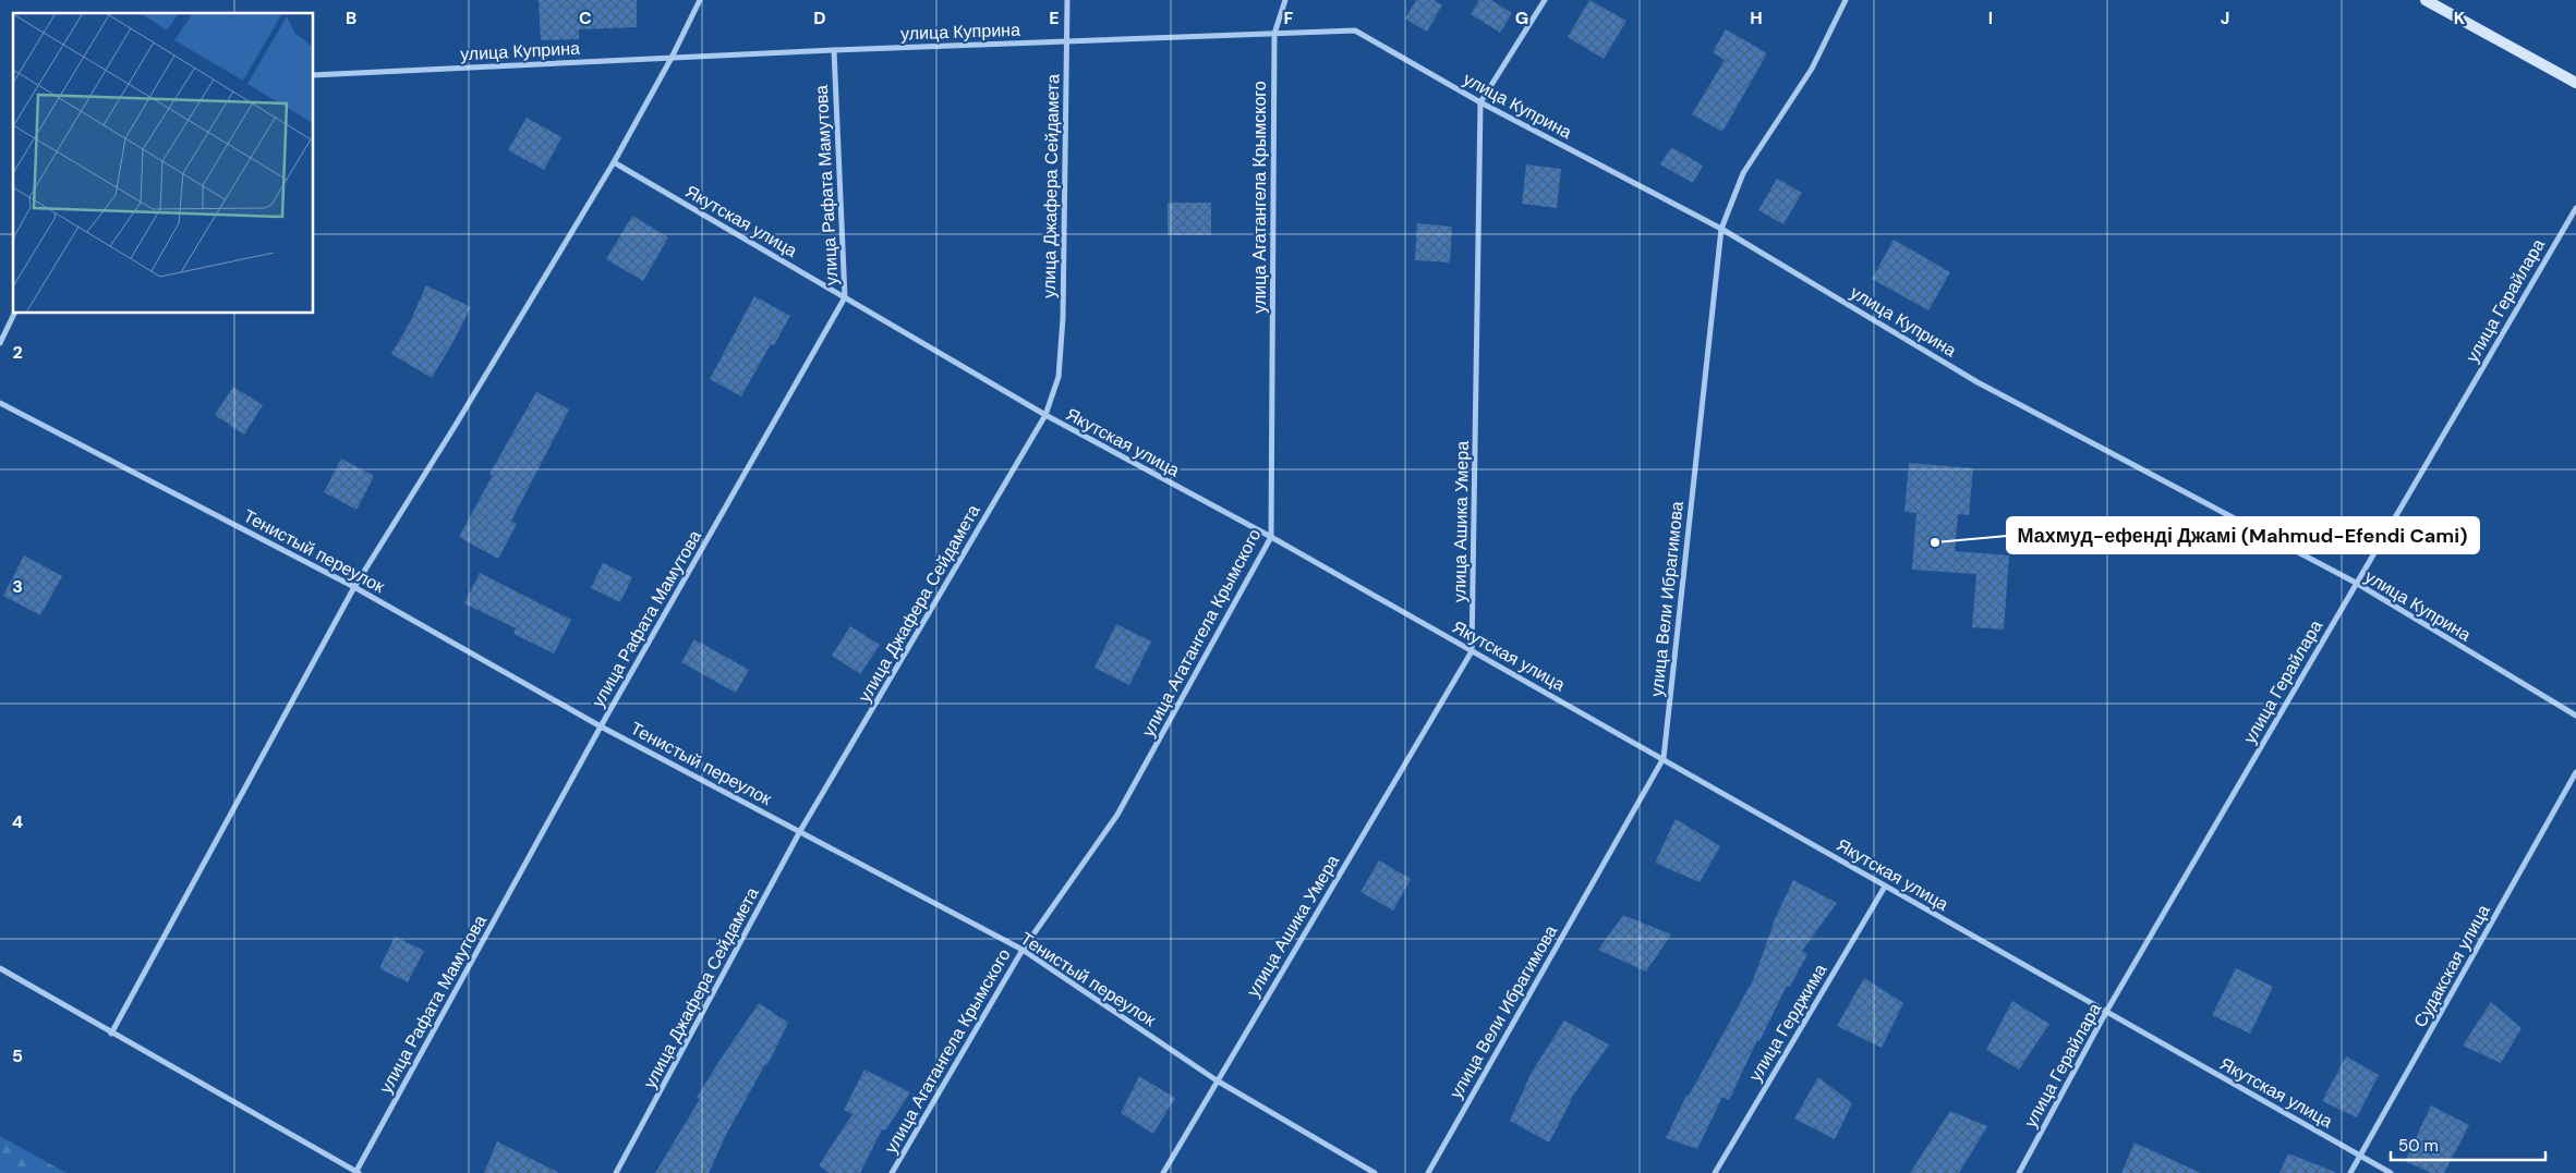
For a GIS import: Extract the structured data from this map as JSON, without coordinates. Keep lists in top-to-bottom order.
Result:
{
  "streets": {
    "street": [
      "улица Куприна",
      "улица Рафата Мамутова",
      "улица Джафера Сейдамета",
      "улица Агатангела Крымского",
      "Якутская улица",
      "улица Герайлара",
      "улица Ашика Умера",
      "Тенистый переулок",
      "улица Вели Ибрагимова",
      "Судакская улица",
      "улица Герджима"
    ]
  },
  "crossings": [
    ["улица Куприна", "улица Рафата Мамутова"],
    ["улица Куприна", "улица Джафера Сейдамета"],
    ["улица Куприна", "улица Агатангела Крымского"],
    ["улица Куприна", "улица Герайлара"],
    ["улица Куприна", "улица Ашика Умера"],
    ["улица Куприна", "улица Вели Ибрагимова"],
    ["улица Рафата Мамутова", "Якутская улица"],
    ["улица Рафата Мамутова", "Тенистый переулок"],
    ["улица Джафера Сейдамета", "Якутская улица"],
    ["улица Джафера Сейдамета", "Тенистый переулок"],
    ["улица Агатангела Крымского", "Якутская улица"],
    ["улица Агатангела Крымского", "Тенистый переулок"],
    ["Якутская улица", "улица Герайлара"],
    ["Якутская улица", "улица Ашика Умера"],
    ["Якутская улица", "улица Вели Ибрагимова"],
    ["Якутская улица", "Судакская улица"],
    ["Якутская улица", "улица Герджима"],
    ["улица Ашика Умера", "Тенистый переулок"]
  ],
  "places": ["Махмуд-ефенді Джамі (Mahmud-Efendi Cami)"],
  "scale_bar": "50 m",
  "grid": {
    "columns": [
      "B",
      "C",
      "D",
      "E",
      "F",
      "G",
      "H",
      "I",
      "J",
      "K"
    ],
    "rows": [
      "2",
      "3",
      "4",
      "5"
    ]
  }
}
